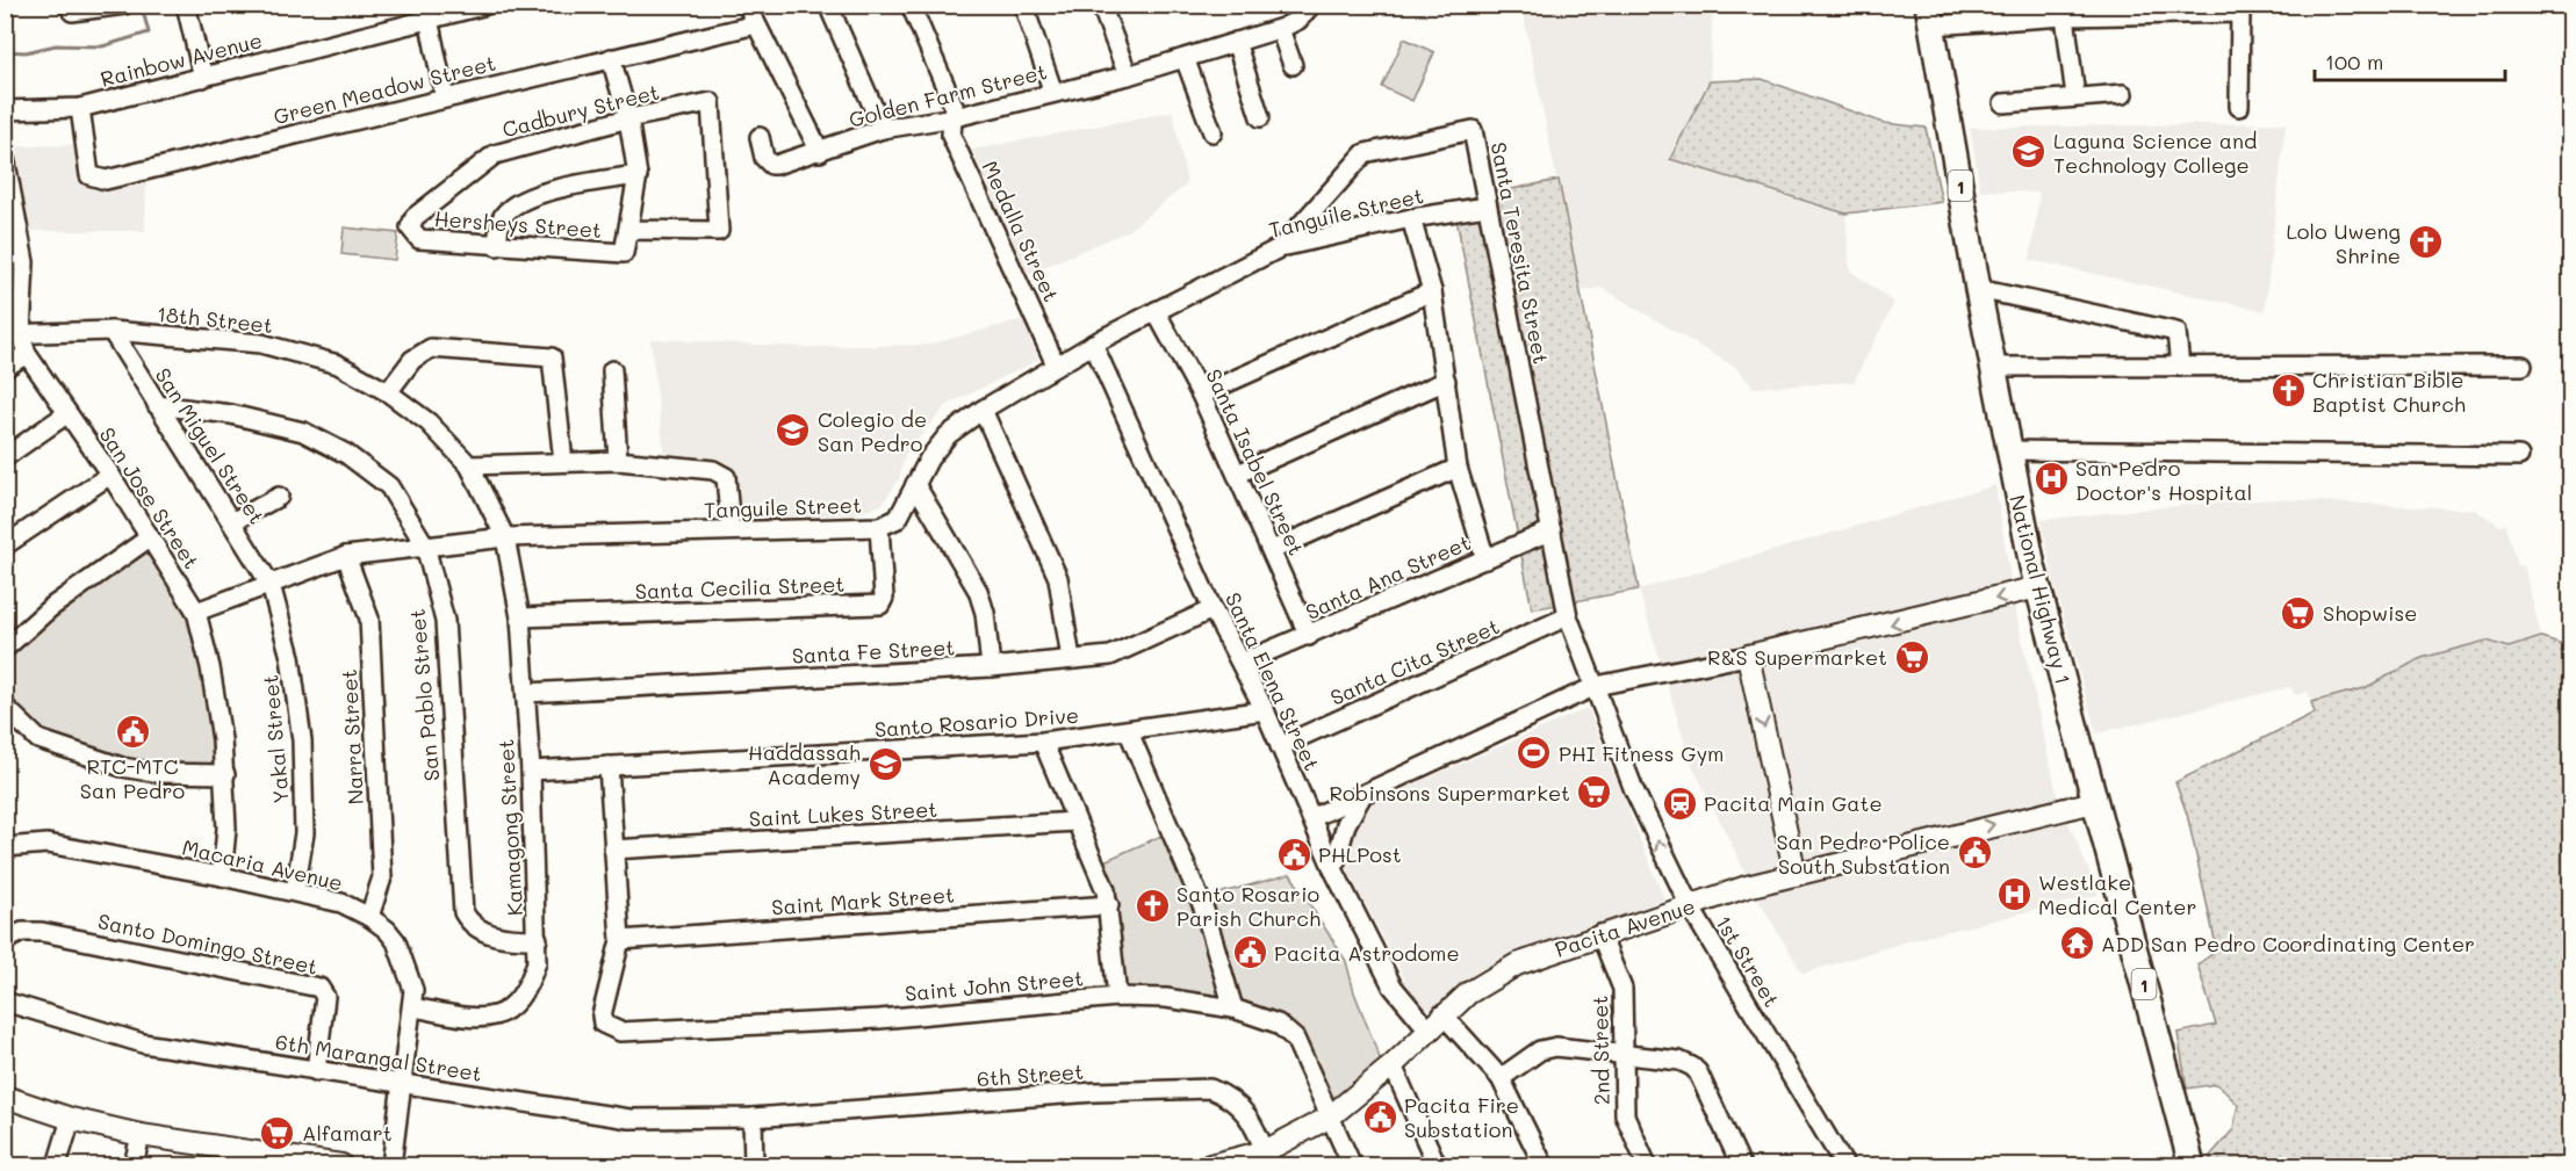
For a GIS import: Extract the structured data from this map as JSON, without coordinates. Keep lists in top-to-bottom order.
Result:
{
  "streets": {
    "highway": ["1", "National Highway 1"],
    "main road": ["Pacita Avenue"],
    "street": [
      "Rainbow Avenue",
      "Green Meadow Street",
      "Golden Farm Street",
      "Cadbury Street",
      "Tanguile Street",
      "Hersheys Street",
      "Medalla Street",
      "Santa Teresita Street",
      "18th Street",
      "San Miguel Street",
      "Santa Isabel Street",
      "San Jose Street",
      "Santa Ana Street",
      "Santa Cecilia Street",
      "Santa Fe Street",
      "Santa Cita Street",
      "Santa Elena Street",
      "San Pablo Street",
      "Santo Rosario Drive",
      "Narra Street",
      "Yakal Street",
      "Saint Lukes Street",
      "Kamagong Street",
      "Macaria Avenue",
      "Saint Mark Street",
      "Santo Domingo Street",
      "1st Street",
      "Saint John Street",
      "2nd Street",
      "6th Marangal Street",
      "6th Street"
    ]
  },
  "crossings": [
    ["Rainbow Avenue", "Green Meadow Street"],
    ["Golden Farm Street", "Medalla Street"],
    ["Cadbury Street", "Hersheys Street"],
    ["Tanguile Street", "Medalla Street"],
    ["Tanguile Street", "Santa Teresita Street"],
    ["Tanguile Street", "18th Street"],
    ["Tanguile Street", "San Miguel Street"],
    ["Tanguile Street", "Santa Isabel Street"],
    ["Tanguile Street", "San Jose Street"],
    ["Tanguile Street", "Santa Cecilia Street"],
    ["Tanguile Street", "Santa Elena Street"],
    ["Tanguile Street", "San Pablo Street"],
    ["Tanguile Street", "Narra Street"],
    ["Tanguile Street", "Yakal Street"],
    ["Tanguile Street", "Kamagong Street"],
    ["Santa Teresita Street", "Santa Ana Street"],
    ["Santa Teresita Street", "Santa Cita Street"],
    ["Santa Teresita Street", "1st Street"],
    ["18th Street", "San Miguel Street"],
    ["18th Street", "San Jose Street"],
    ["18th Street", "Kamagong Street"],
    ["San Miguel Street", "San Pablo Street"],
    ["San Miguel Street", "Yakal Street"],
    ["Santa Isabel Street", "Santa Ana Street"],
    ["San Jose Street", "Macaria Avenue"],
    ["Santa Ana Street", "Santa Elena Street"],
    ["Santa Cecilia Street", "Kamagong Street"],
    ["National Highway 1", "Pacita Avenue"],
    ["Santa Fe Street", "Santa Elena Street"],
    ["Santa Fe Street", "Kamagong Street"],
    ["Santa Cita Street", "Santa Elena Street"],
    ["Santa Cita Street", "1st Street"],
    ["Santa Elena Street", "Santo Rosario Drive"],
    ["Santa Elena Street", "Pacita Avenue"],
    ["San Pablo Street", "Kamagong Street"],
    ["Santo Rosario Drive", "Kamagong Street"],
    ["Narra Street", "Macaria Avenue"],
    ["Yakal Street", "Macaria Avenue"],
    ["Kamagong Street", "Macaria Avenue"],
    ["Macaria Avenue", "6th Marangal Street"],
    ["Saint Mark Street", "Saint John Street"],
    ["Pacita Avenue", "1st Street"],
    ["Pacita Avenue", "Saint John Street"],
    ["Pacita Avenue", "2nd Street"],
    ["Pacita Avenue", "6th Street"],
    ["Santo Domingo Street", "6th Marangal Street"],
    ["6th Marangal Street", "6th Street"]
  ],
  "one_way": ["1st Street"],
  "places": {
    "school or university": ["Laguna Science and Technology College", "Colegio de San Pedro", "Haddassah Academy"],
    "church": ["Lolo Uweng Shrine", "Christian Bible Baptist Church", "Santo Rosario Parish Church"],
    "hospital": ["San Pedro Doctor's Hospital", "Westlake Medical Center"],
    "supermarket": [
      "Shopwise",
      "R&S Supermarket",
      "Robinsons Supermarket",
      "Alfamart"
    ],
    "public building": [
      "RTC-MTC San Pedro",
      "San Pedro Police South Substation",
      "PHLPost",
      "Pacita Astrodome",
      "Pacita Fire Substation"
    ],
    "sports": ["PHI Fitness Gym"],
    "station": ["Pacita Main Gate"],
    "temple": ["ADD San Pedro Coordinating Center"]
  },
  "scale_bar": "100 m"
}
